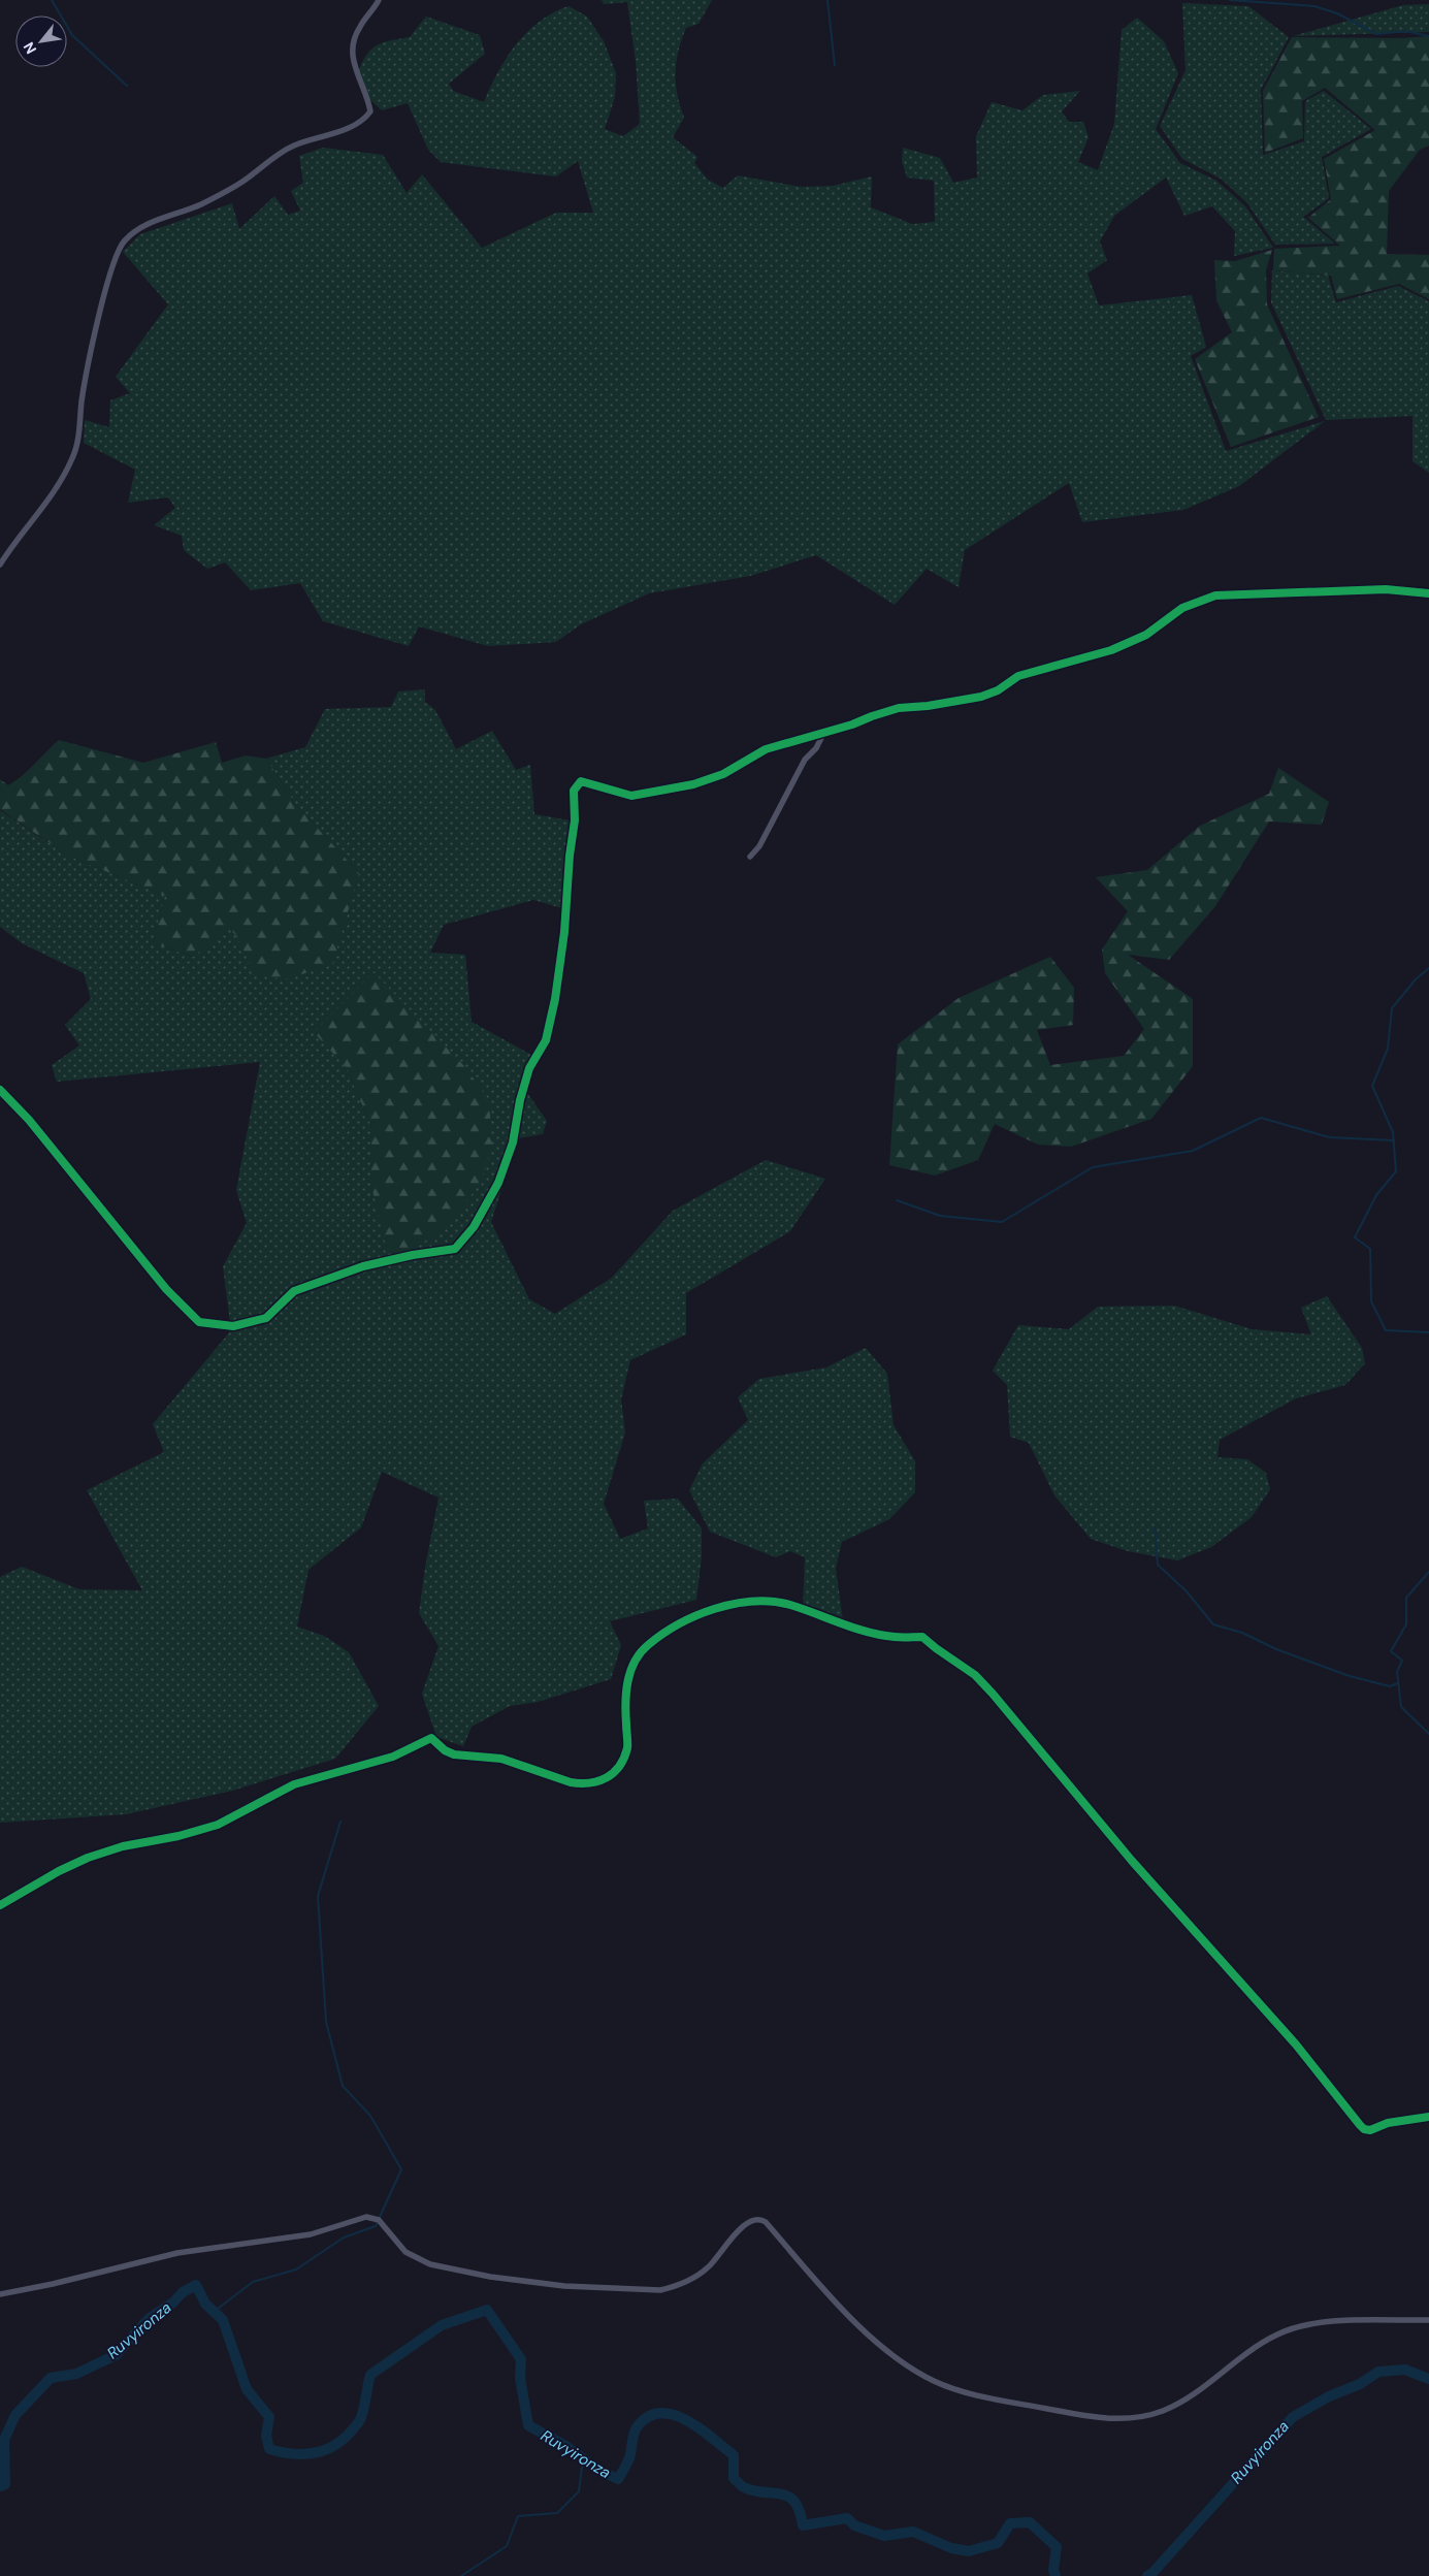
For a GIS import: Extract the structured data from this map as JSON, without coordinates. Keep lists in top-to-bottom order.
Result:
{
  "water": ["Ruvyironza"],
  "north": "bottom left"
}
